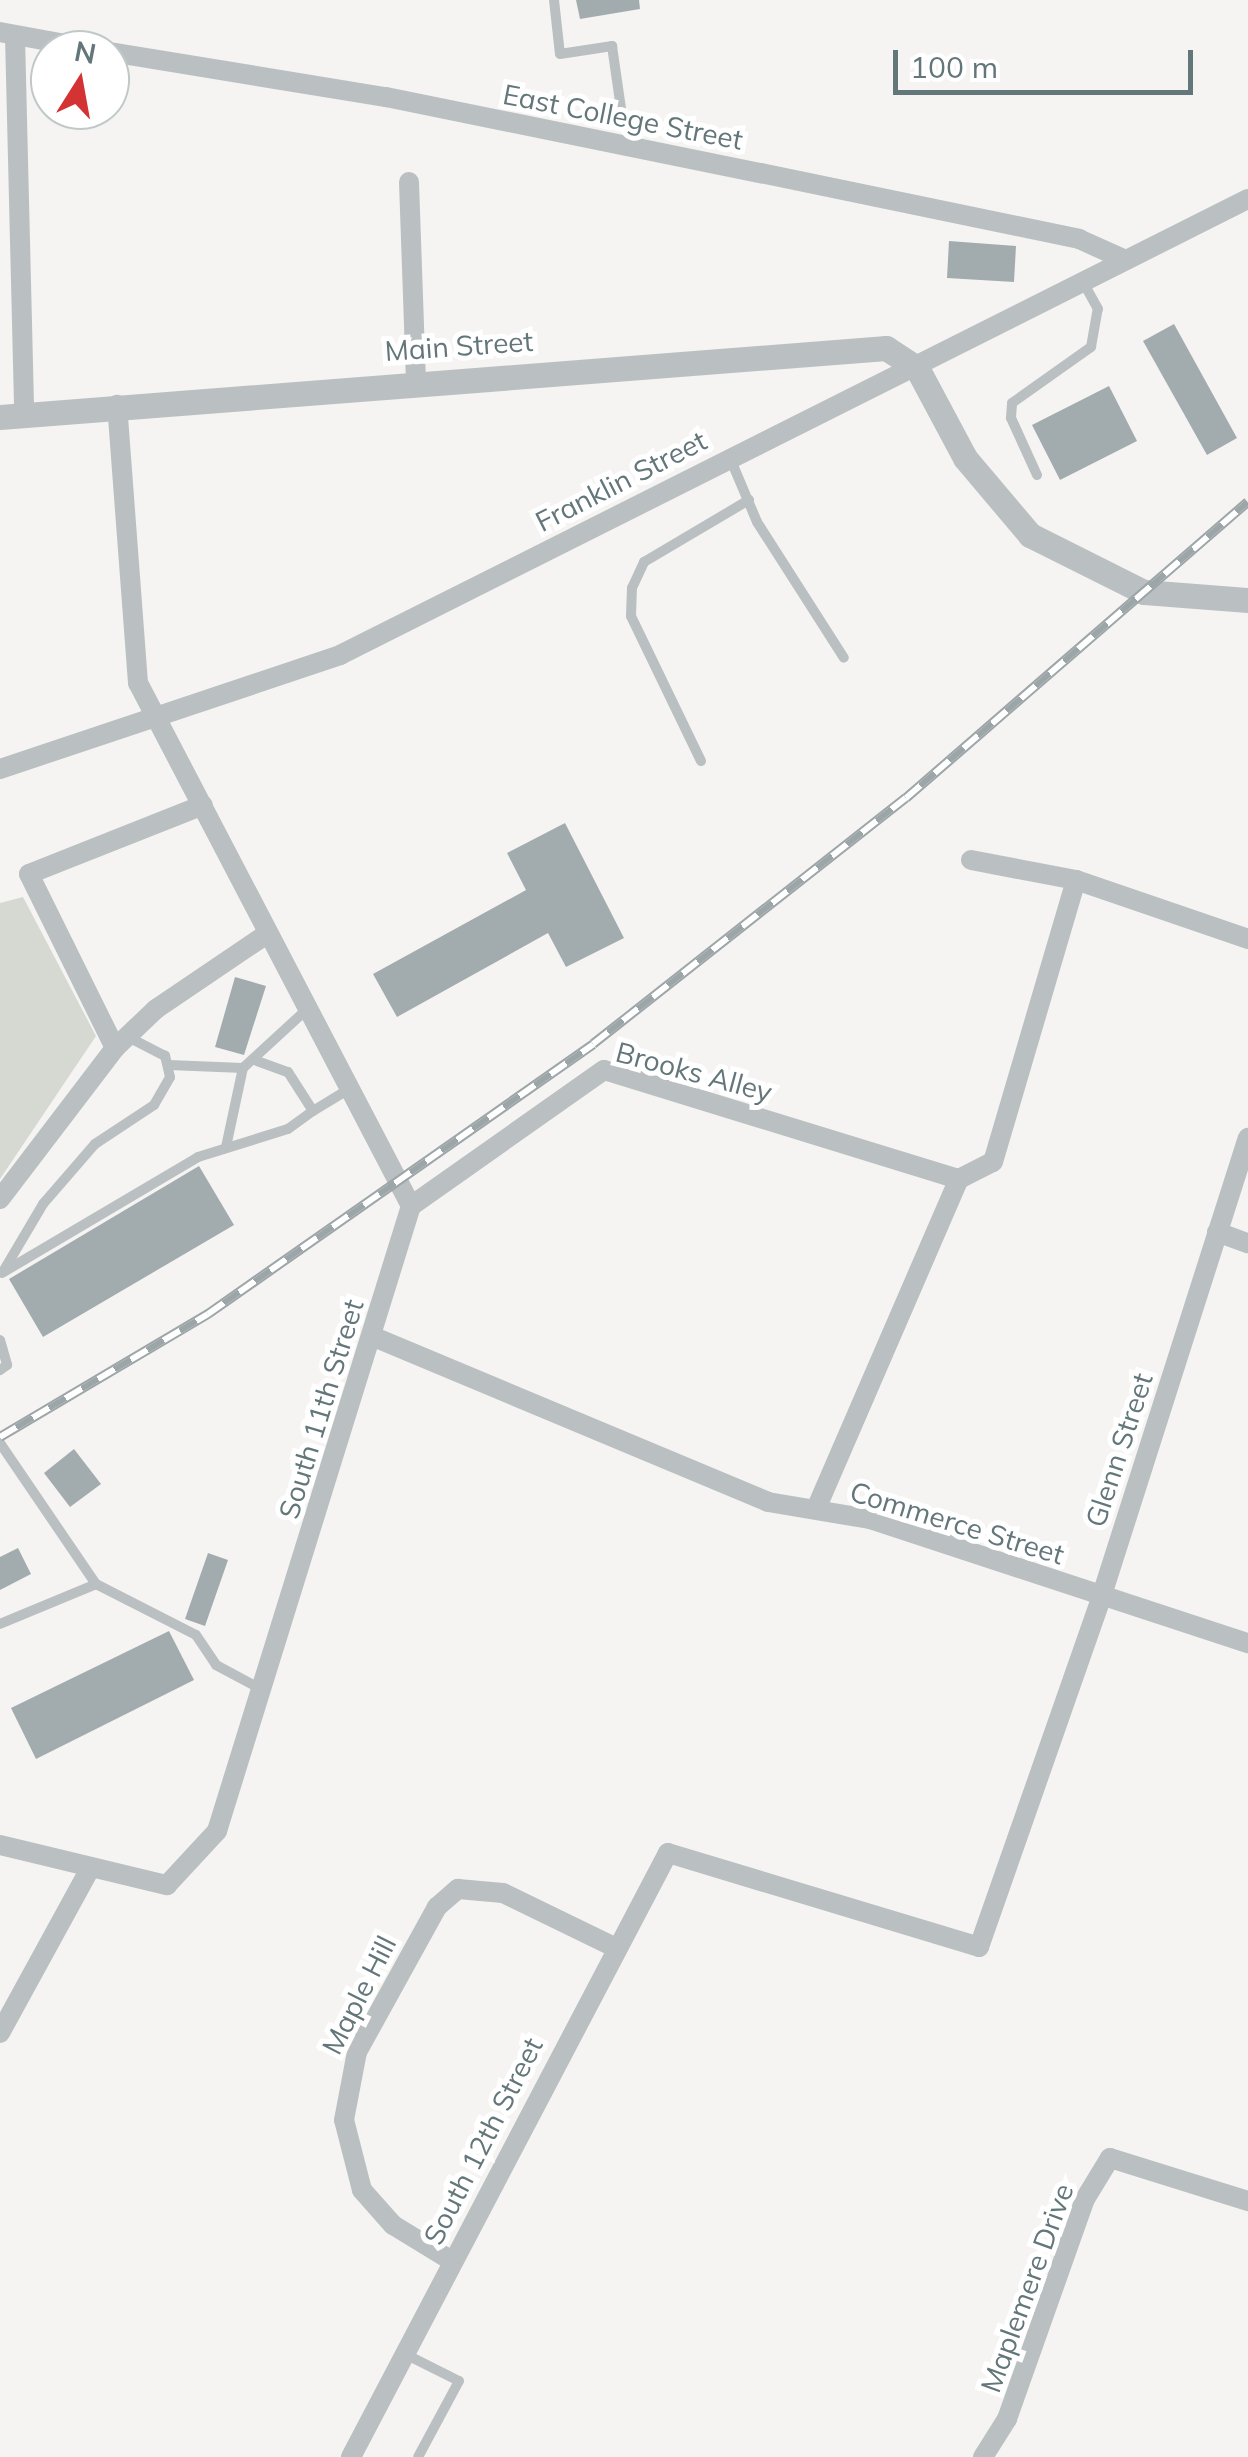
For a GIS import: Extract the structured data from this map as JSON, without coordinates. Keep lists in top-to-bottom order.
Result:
{
  "streets": {
    "street": [
      "East College Street",
      "Main Street",
      "Franklin Street",
      "Brooks Alley",
      "South 11th Street",
      "Glenn Street",
      "Commerce Street",
      "Maple Hill",
      "South 12th Street",
      "Maplemere Drive"
    ]
  },
  "crossings": [
    ["East College Street", "Franklin Street"],
    ["Main Street", "Franklin Street"],
    ["Brooks Alley", "South 11th Street"],
    ["South 11th Street", "Commerce Street"],
    ["Glenn Street", "Commerce Street"],
    ["Glenn Street", "South 12th Street"],
    ["Maple Hill", "South 12th Street"]
  ],
  "scale_bar": "100 m",
  "north": "top"
}
